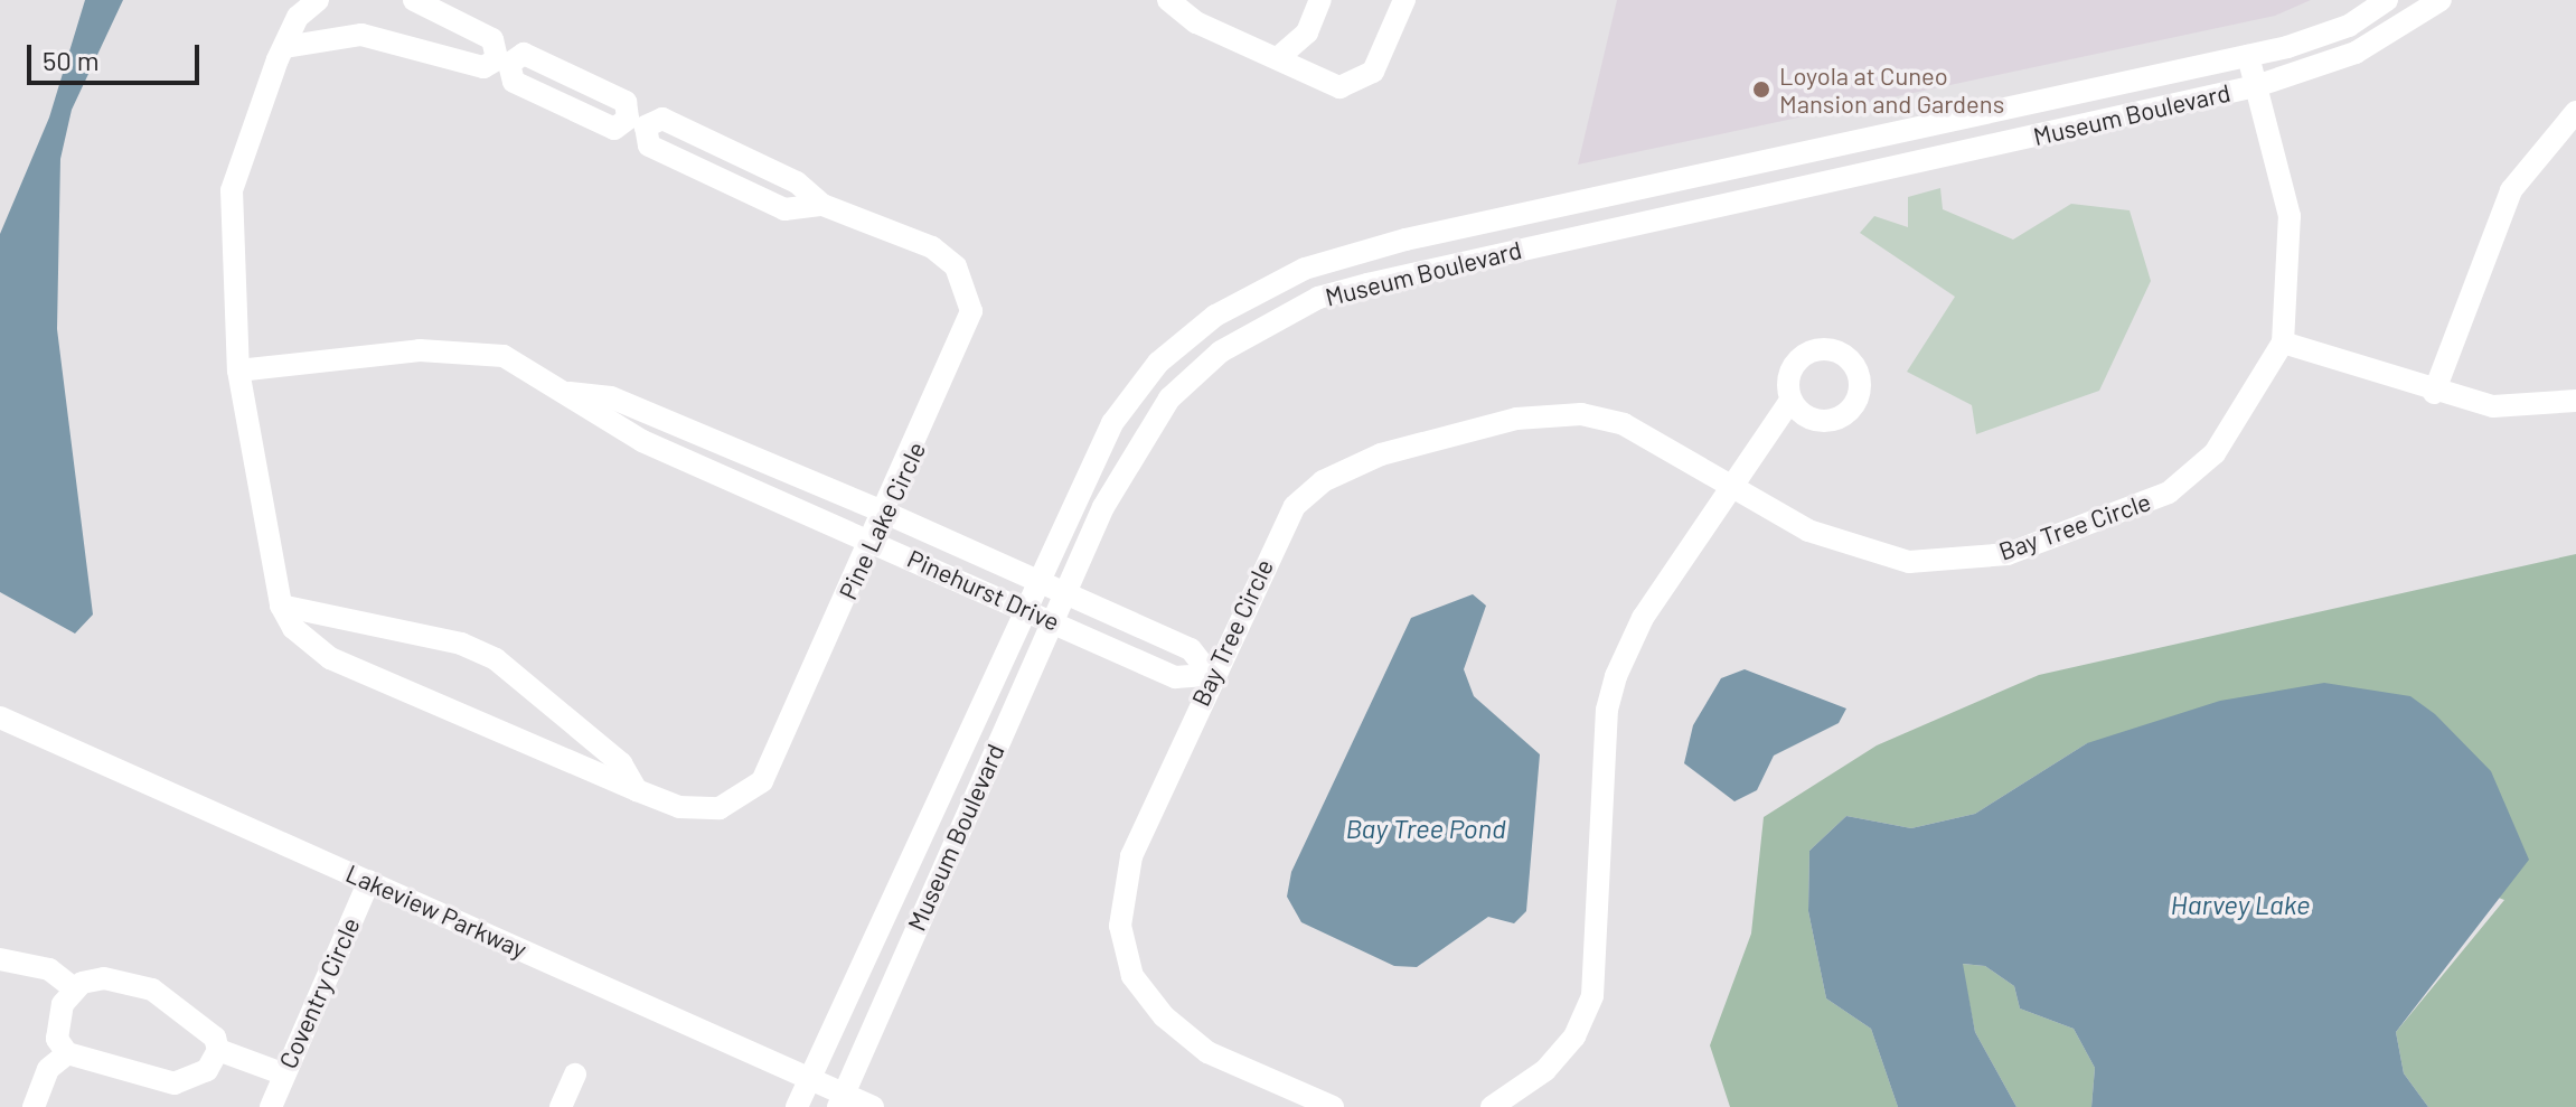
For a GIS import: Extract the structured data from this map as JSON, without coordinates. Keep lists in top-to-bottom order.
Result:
{
  "streets": {
    "street": [
      "Museum Boulevard",
      "Pine Lake Circle",
      "Bay Tree Circle",
      "Pinehurst Drive",
      "Lakeview Parkway",
      "Coventry Circle"
    ]
  },
  "crossings": [
    ["Museum Boulevard", "Bay Tree Circle"],
    ["Museum Boulevard", "Pinehurst Drive"],
    ["Museum Boulevard", "Lakeview Parkway"],
    ["Pine Lake Circle", "Pinehurst Drive"],
    ["Bay Tree Circle", "Pinehurst Drive"],
    ["Lakeview Parkway", "Coventry Circle"]
  ],
  "water": ["Bay Tree Pond", "Harvey Lake"],
  "places": ["Loyola at Cuneo Mansion and Gardens"],
  "scale_bar": "50 m"
}
